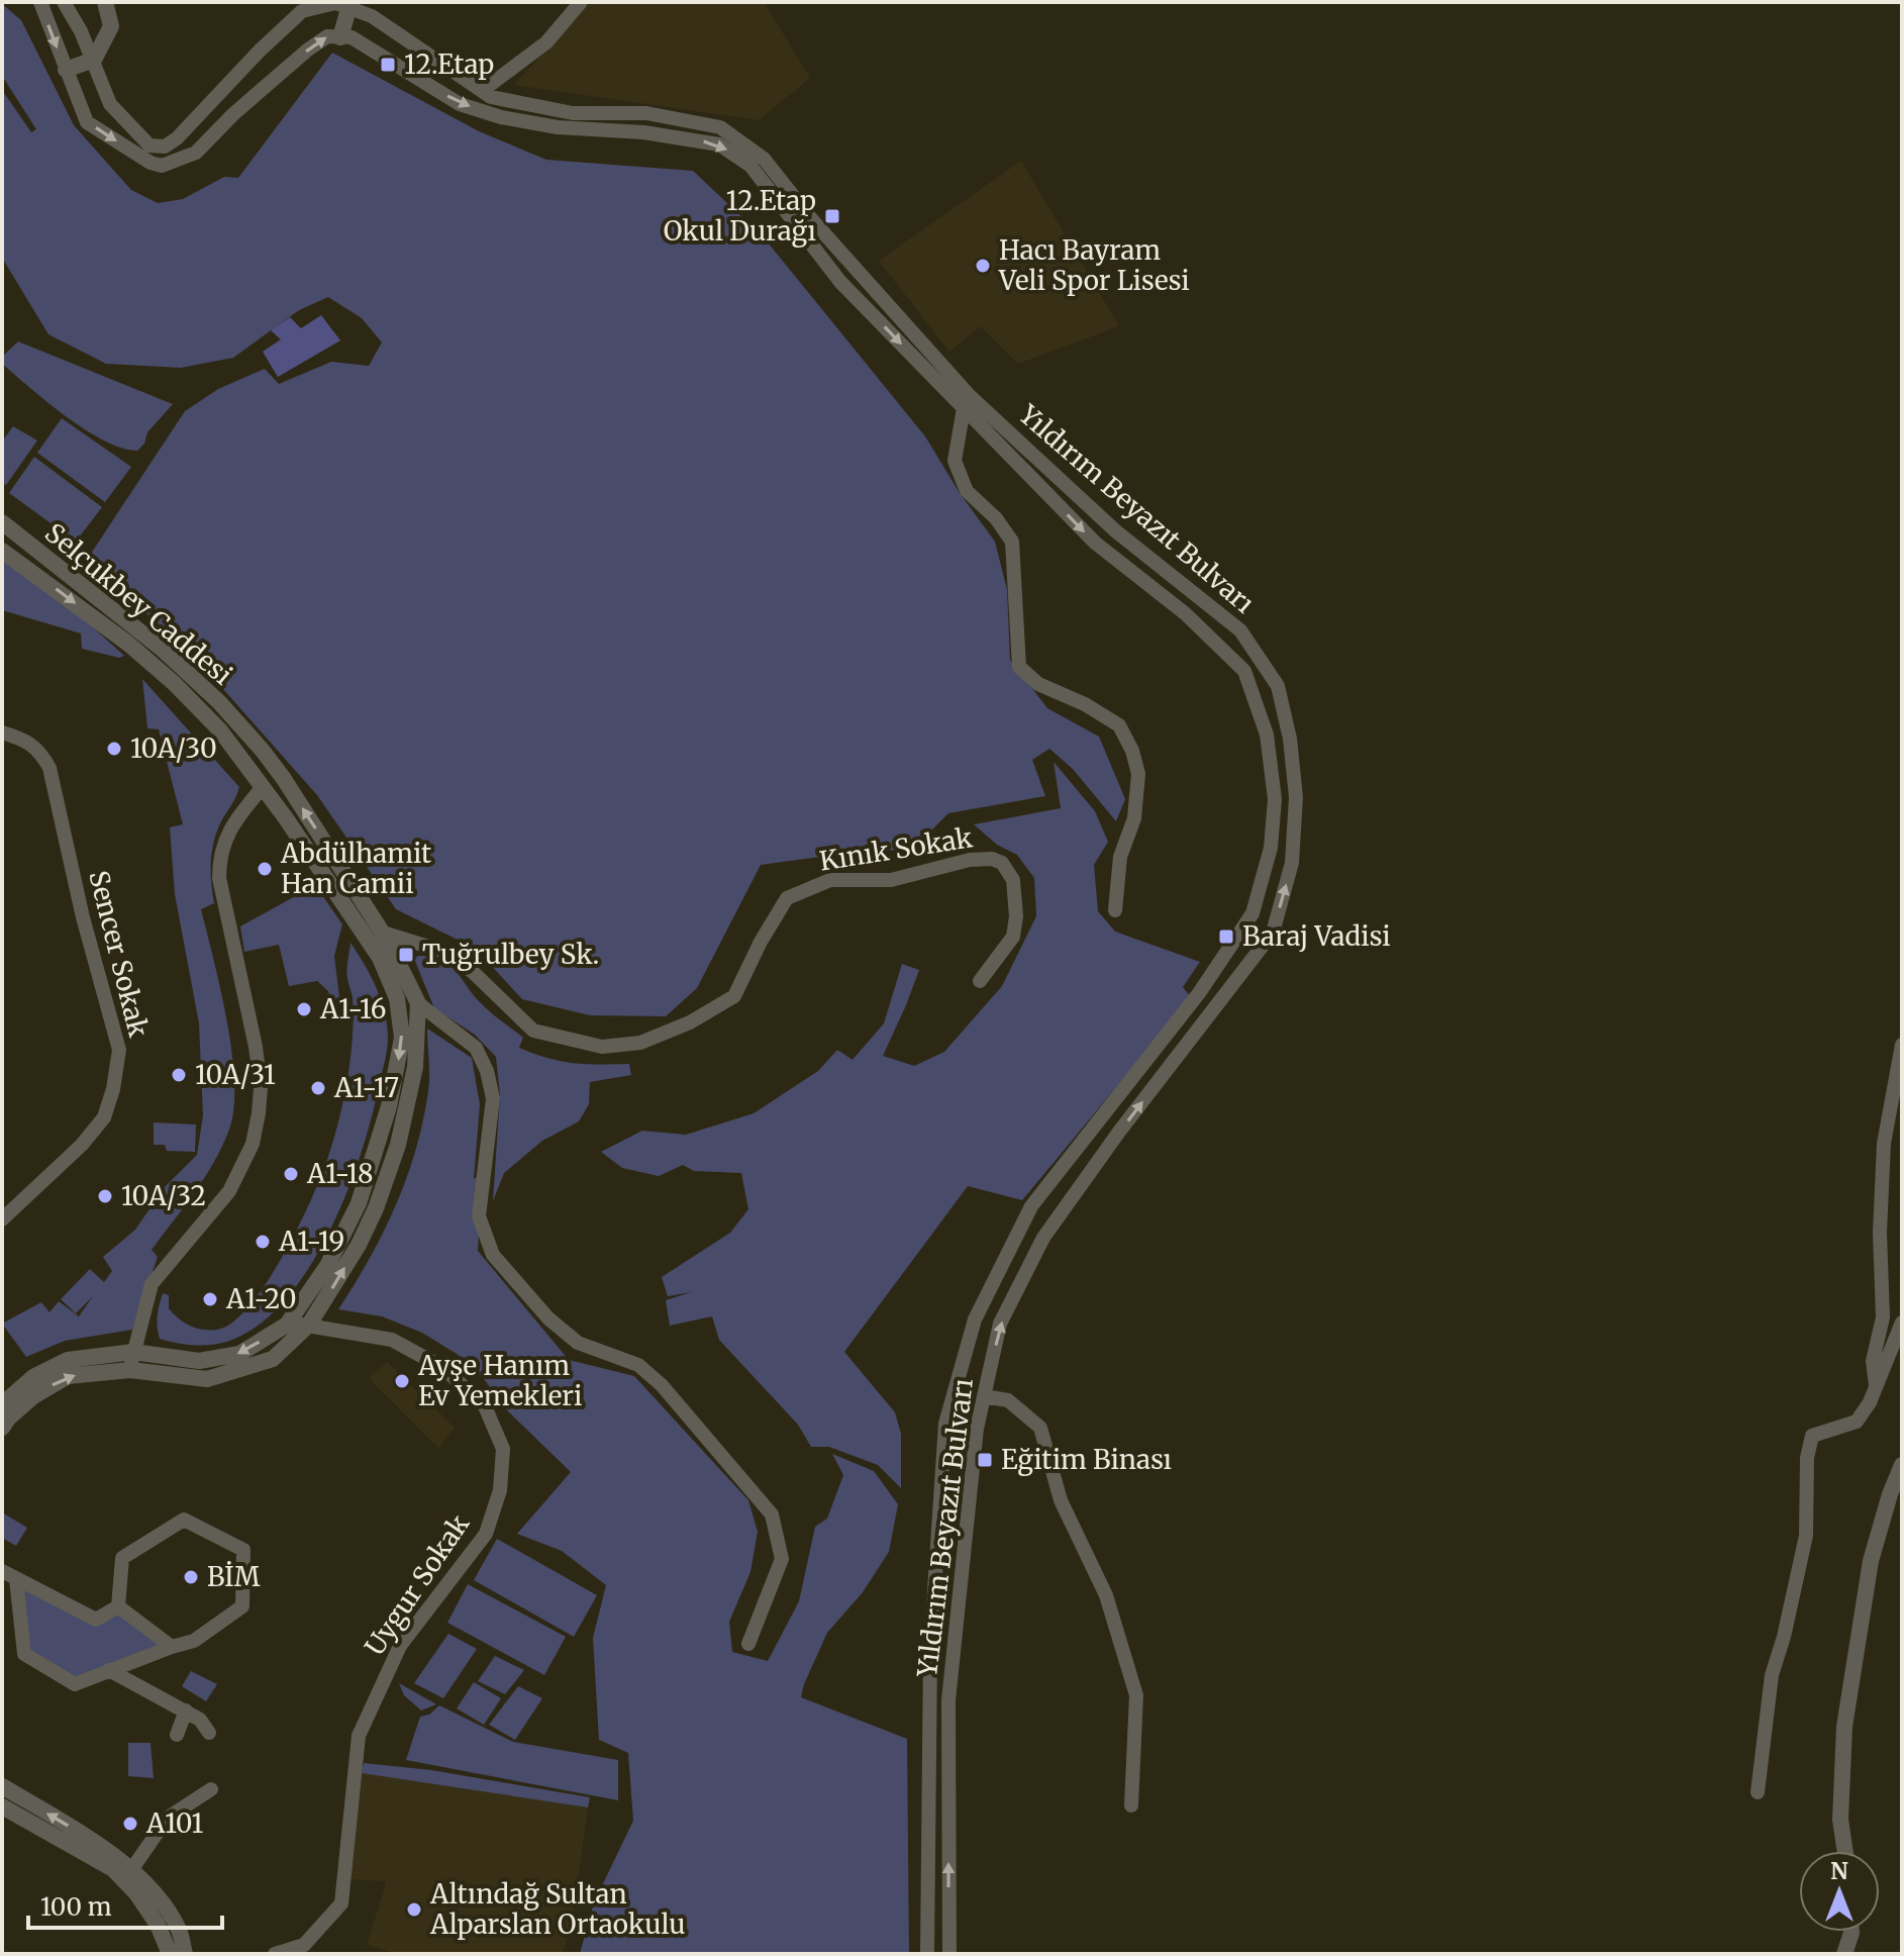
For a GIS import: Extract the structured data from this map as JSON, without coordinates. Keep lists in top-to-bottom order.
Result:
{
  "streets": {
    "street": [
      "Yıldırım Beyazıt Bulvarı",
      "Selçukbey Caddesi",
      "Kınık Sokak",
      "Sencer Sokak",
      "Uygur Sokak"
    ]
  },
  "crossings": [
    ["Selçukbey Caddesi", "Kınık Sokak"],
    ["Selçukbey Caddesi", "Uygur Sokak"]
  ],
  "places": {
    "transit": [
      "12.Etap",
      "12.Etap Okul Durağı",
      "Baraj Vadisi",
      "Tuğrulbey Sk.",
      "Eğitim Binası"
    ],
    "other": [
      "Hacı Bayram Veli Spor Lisesi",
      "10A/30",
      "Abdülhamit Han Camii",
      "A1-16",
      "10A/31",
      "A1-17",
      "A1-18",
      "10A/32",
      "A1-19",
      "A1-20",
      "Ayşe Hanım Ev Yemekleri",
      "BİM",
      "A101",
      "Altındağ Sultan Alparslan Ortaokulu"
    ]
  },
  "scale_bar": "100 m",
  "north": "top"
}
